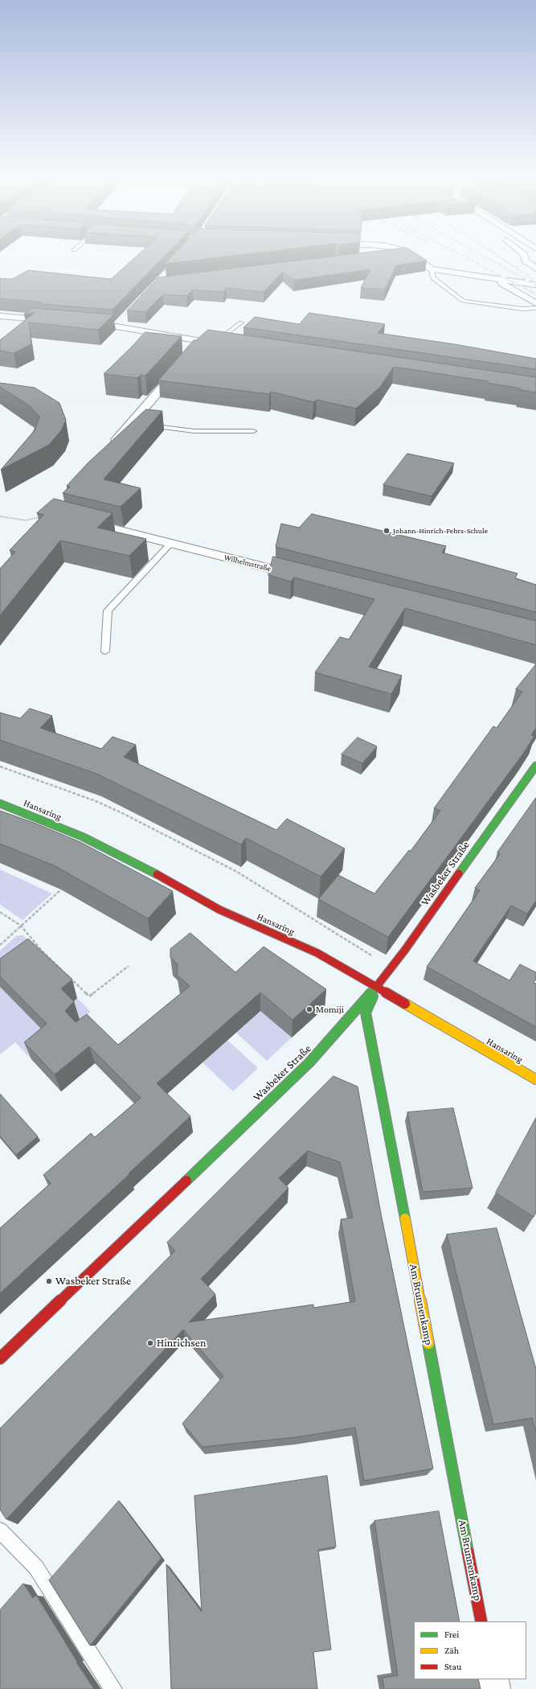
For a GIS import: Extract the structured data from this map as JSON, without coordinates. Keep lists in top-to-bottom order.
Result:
{
  "streets": {
    "street": [
      "Wilhelmstraße",
      "Hansaring",
      "Wasbeker Straße",
      "Am Brunnenkamp"
    ]
  },
  "crossings": [
    ["Hansaring", "Wasbeker Straße"],
    ["Hansaring", "Am Brunnenkamp"],
    ["Wasbeker Straße", "Am Brunnenkamp"]
  ],
  "places": [
    "Johann-Hinrich-Fehrs-Schule",
    "Momiji",
    "Wasbeker Straße",
    "Hinrichsen"
  ],
  "legend": ["Frei", "Zäh", "Stau"]
}
